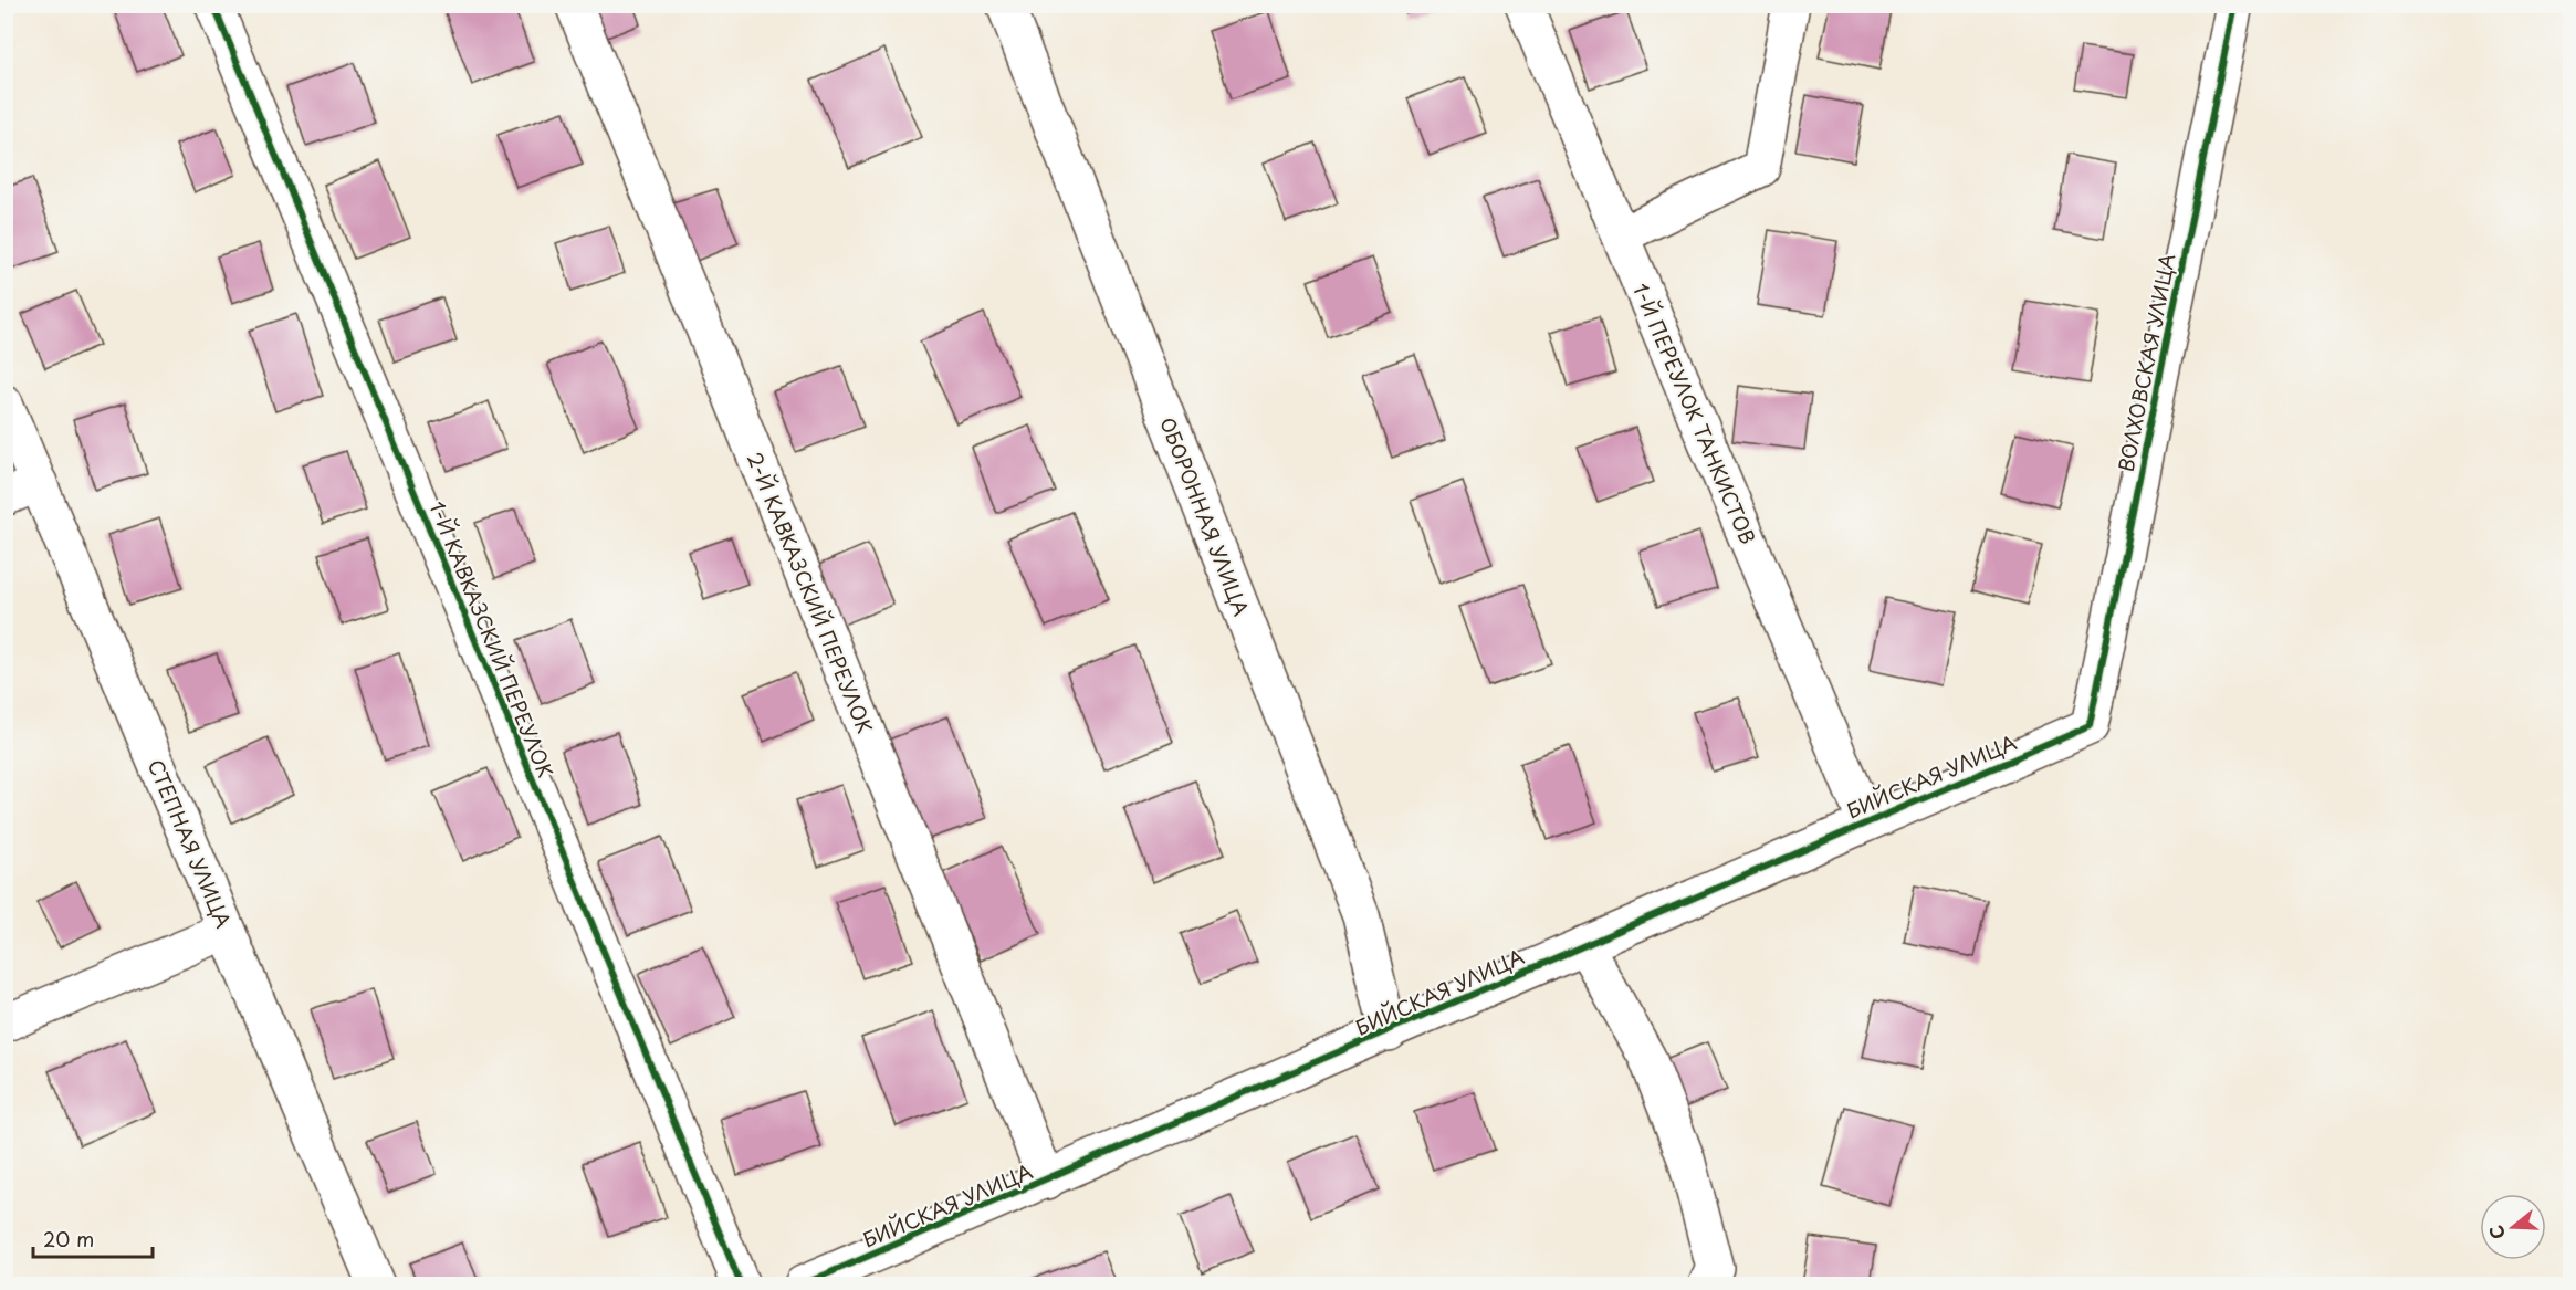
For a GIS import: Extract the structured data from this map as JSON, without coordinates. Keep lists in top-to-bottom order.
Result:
{
  "streets": {
    "street": [
      "ВОЛХОВСКАЯ УЛИЦА",
      "1-Й ПЕРЕУЛОК ТАНКИСТОВ",
      "ОБОРОННАЯ УЛИЦА",
      "2-Й КАВКАЗСКИЙ ПЕРЕУЛОК",
      "1-Й КАВКАЗСКИЙ ПЕРЕУЛОК",
      "БИЙСКАЯ УЛИЦА",
      "СТЕПНАЯ УЛИЦА"
    ]
  },
  "crossings": [
    ["ВОЛХОВСКАЯ УЛИЦА", "БИЙСКАЯ УЛИЦА"],
    ["1-Й ПЕРЕУЛОК ТАНКИСТОВ", "БИЙСКАЯ УЛИЦА"],
    ["ОБОРОННАЯ УЛИЦА", "БИЙСКАЯ УЛИЦА"],
    ["2-Й КАВКАЗСКИЙ ПЕРЕУЛОК", "БИЙСКАЯ УЛИЦА"]
  ],
  "scale_bar": "20 m",
  "north": "left"
}
